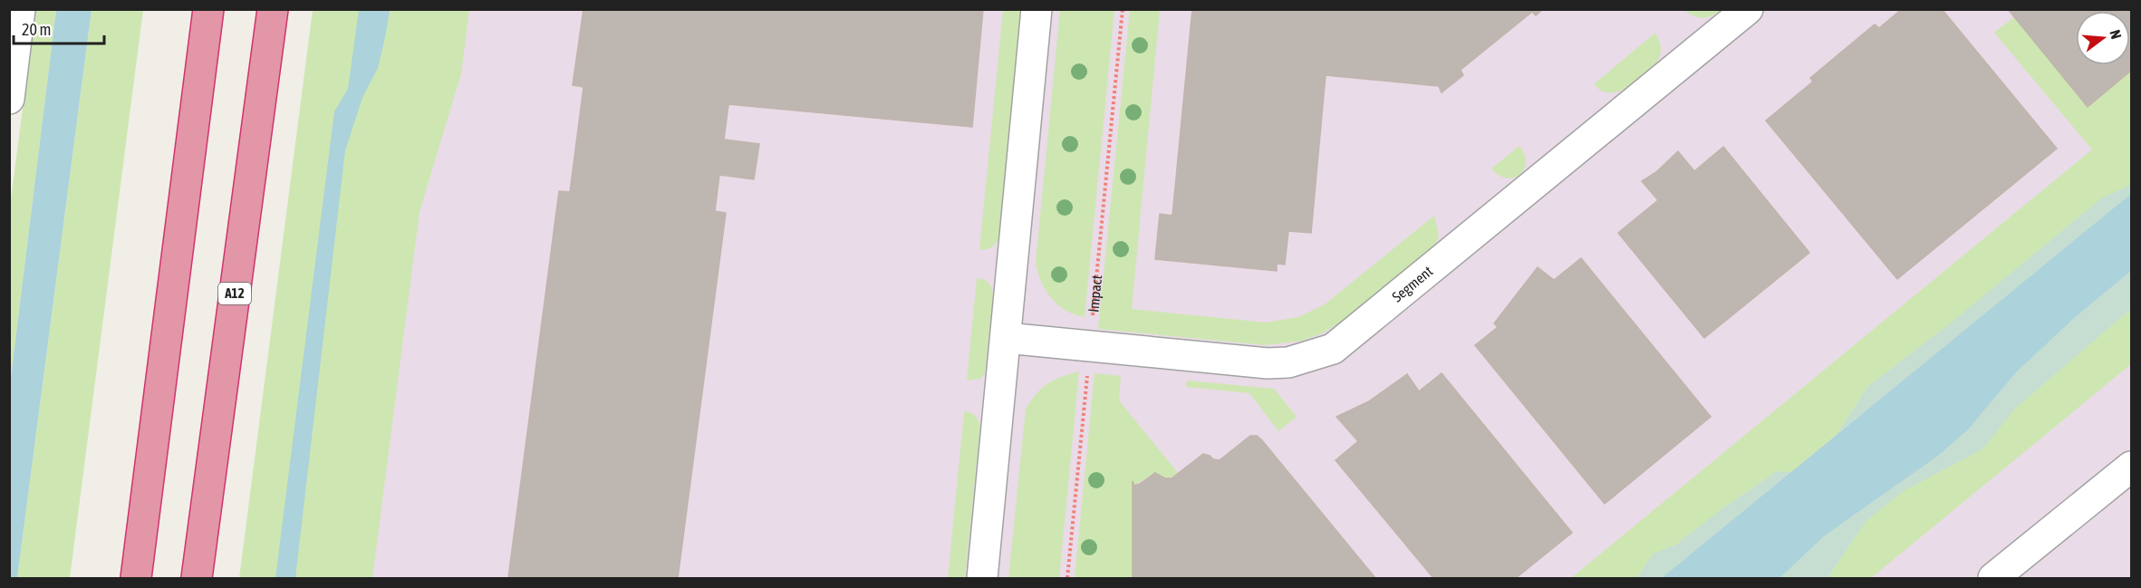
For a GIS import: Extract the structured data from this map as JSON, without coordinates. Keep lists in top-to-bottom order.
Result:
{
  "streets": {
    "highway": ["A12"],
    "street": ["Segment"],
    "path": ["Impact"]
  },
  "crossings": [
    ["Segment", "Impact"]
  ],
  "scale_bar": "20 m",
  "north": "right"
}
